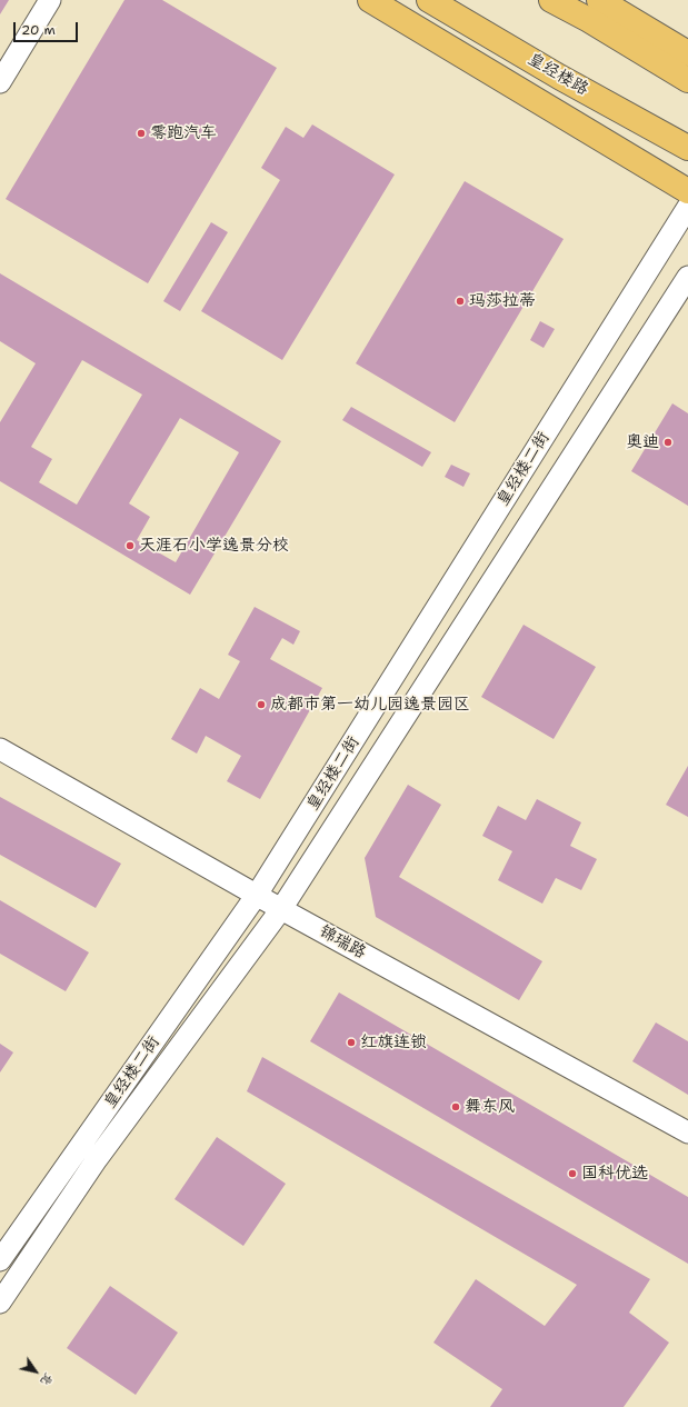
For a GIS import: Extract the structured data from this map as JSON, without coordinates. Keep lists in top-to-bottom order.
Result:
{
  "streets": {
    "main road": ["皇经楼路"],
    "street": ["皇经楼二街", "锦瑞路"]
  },
  "crossings": [
    ["皇经楼二街", "锦瑞路"]
  ],
  "places": [
    "零跑汽车",
    "玛莎拉蒂",
    "奥迪",
    "天涯石小学逸景分校",
    "成都市第一幼儿园逸景园区",
    "红旗连锁",
    "舞东风",
    "国科优选"
  ],
  "scale_bar": "20 m",
  "north": "bottom right"
}
